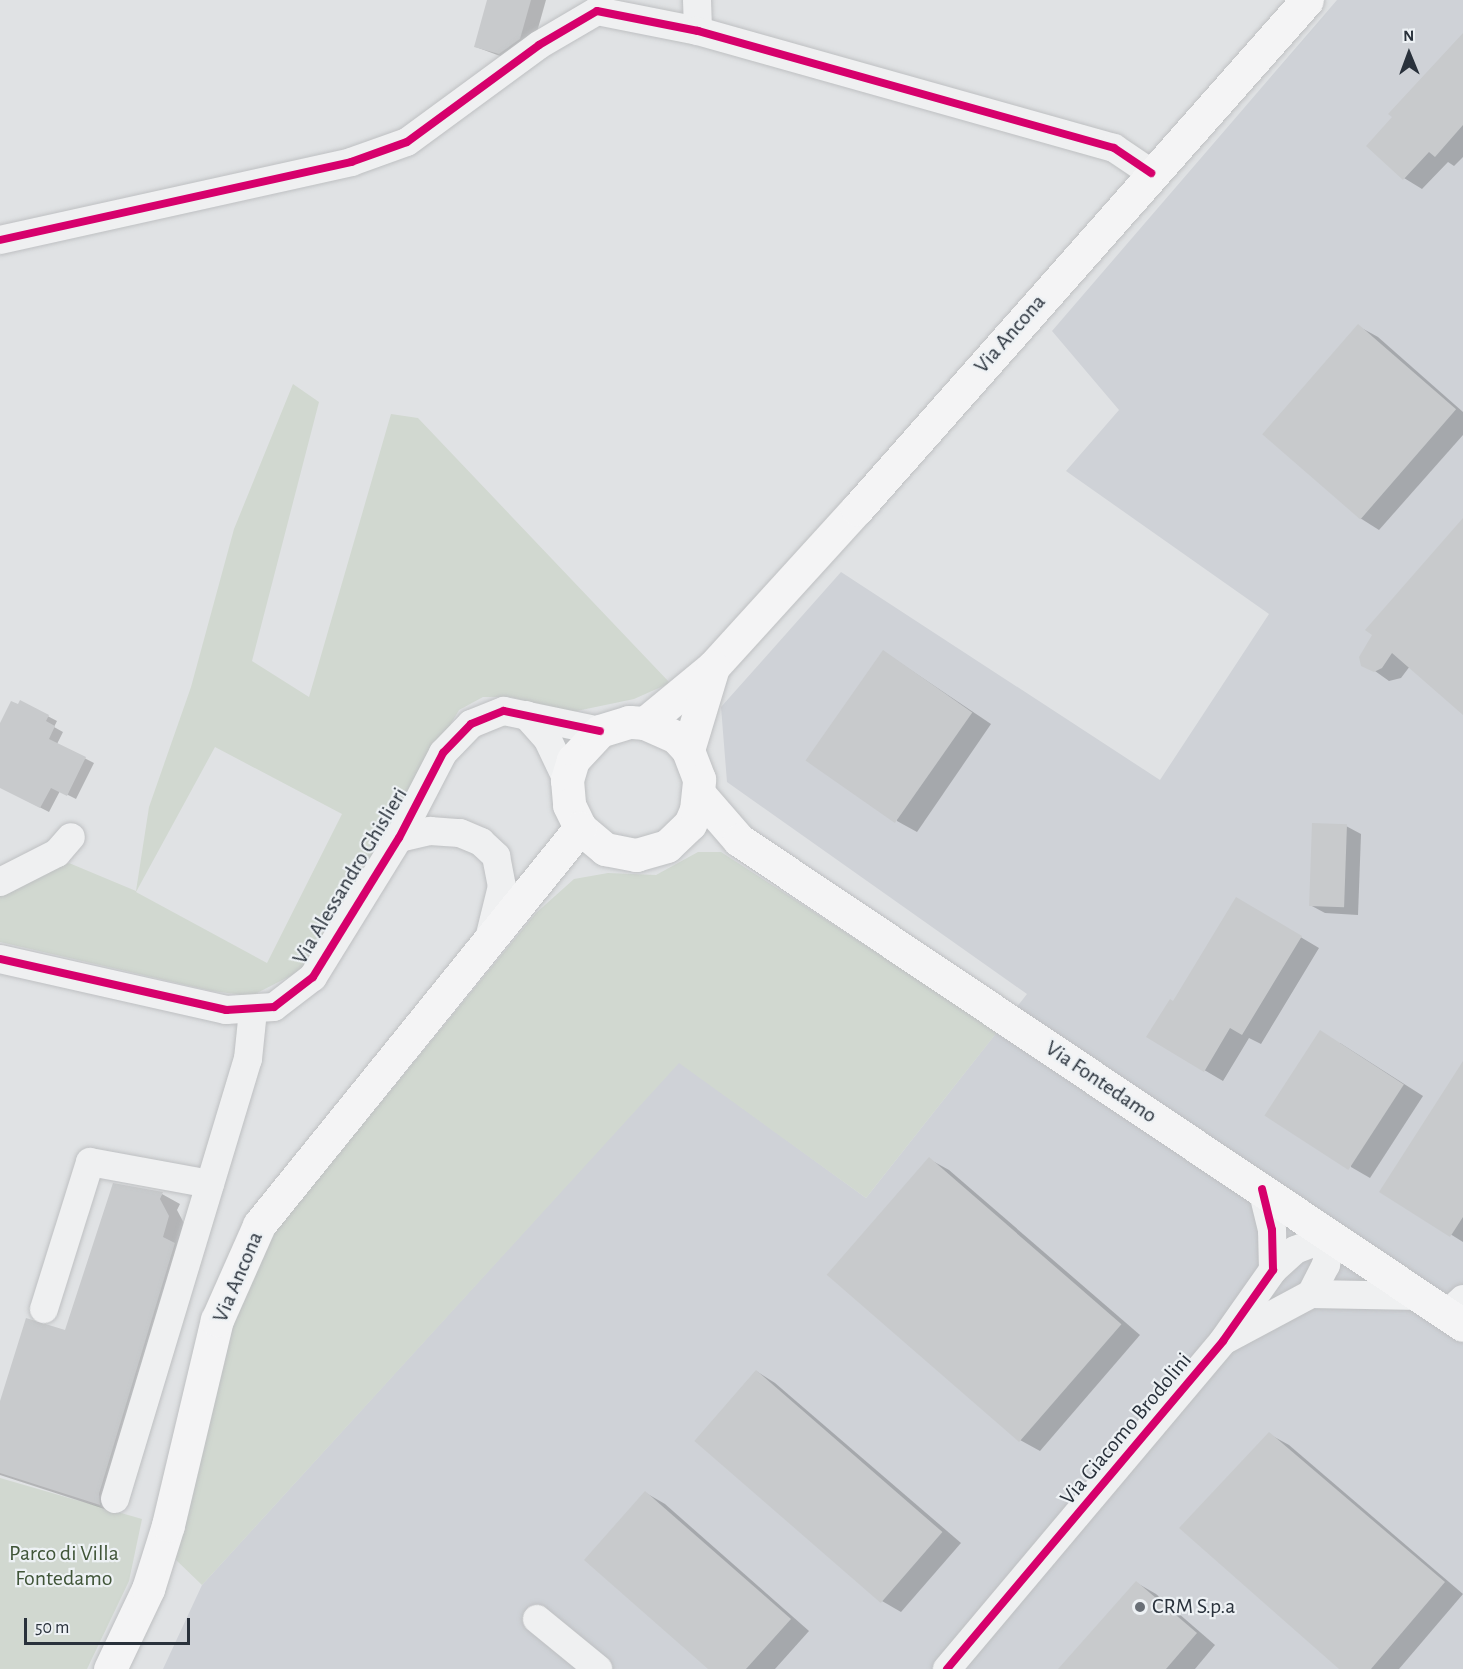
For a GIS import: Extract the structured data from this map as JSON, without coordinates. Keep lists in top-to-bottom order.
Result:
{
  "streets": {
    "main road": ["Via Ancona", "Via Fontedamo"],
    "street": ["Via Alessandro Ghislieri", "Via Giacomo Brodolini"]
  },
  "crossings": [
    ["Via Ancona", "Via Alessandro Ghislieri"],
    ["Via Ancona", "Via Fontedamo"],
    ["Via Alessandro Ghislieri", "Via Fontedamo"],
    ["Via Fontedamo", "Via Giacomo Brodolini"]
  ],
  "parks": ["Parco di Villa Fontedamo"],
  "places": ["CRM S.p.a"],
  "scale_bar": "50 m",
  "north": "top"
}
